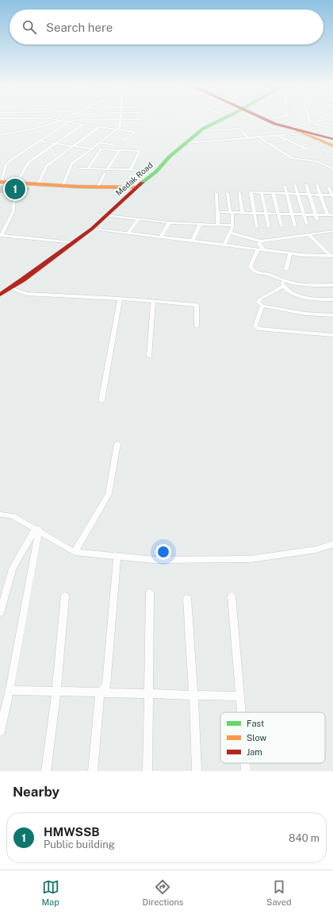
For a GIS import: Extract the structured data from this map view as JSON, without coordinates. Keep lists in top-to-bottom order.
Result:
{
  "streets": {
    "main road": ["Medak Road"]
  },
  "legend": ["Fast", "Slow", "Jam"],
  "page": {
    "search": "Search here",
    "pins": "1",
    "heading": "Nearby",
    "list": [
      {
        "mark": "1",
        "name": "HMWSSB",
        "note": "Public building",
        "value": "840 m"
      }
    ],
    "nav": ["Map", "Directions", "Saved"]
  }
}
